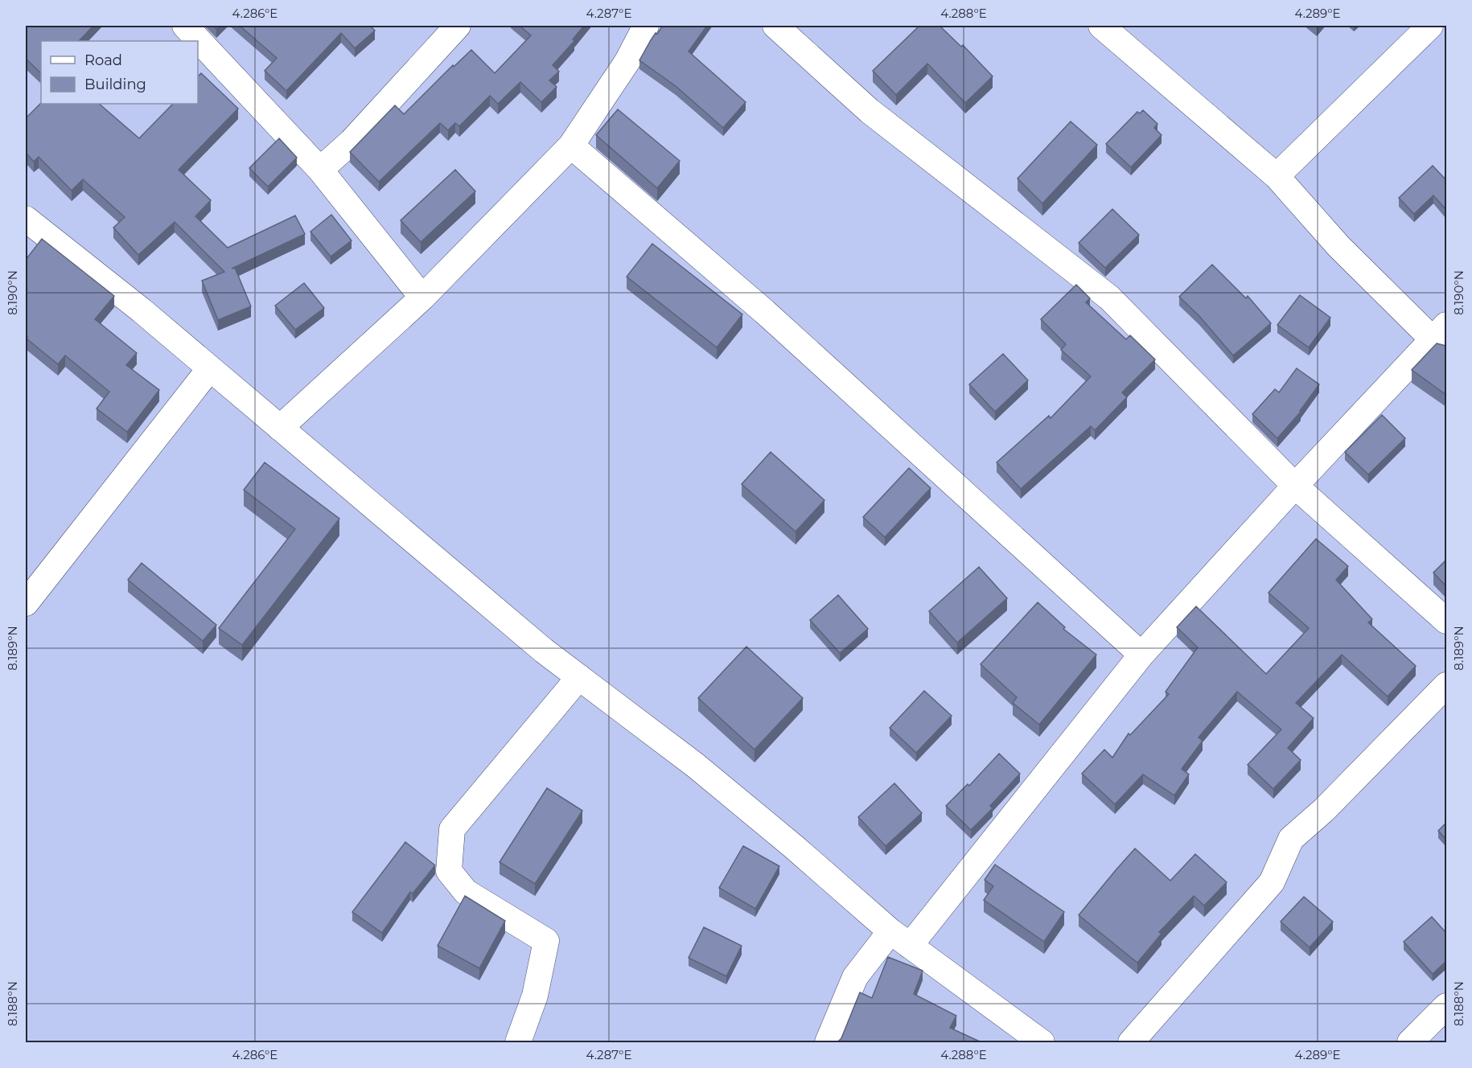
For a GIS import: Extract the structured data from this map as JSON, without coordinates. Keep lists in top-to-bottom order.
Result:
{
  "legend": ["Road", "Building"],
  "coordinates": [
    "4.286°E",
    "4.287°E",
    "4.288°E",
    "4.289°E",
    "8.190°N",
    "8.189°N",
    "8.188°N"
  ]
}
